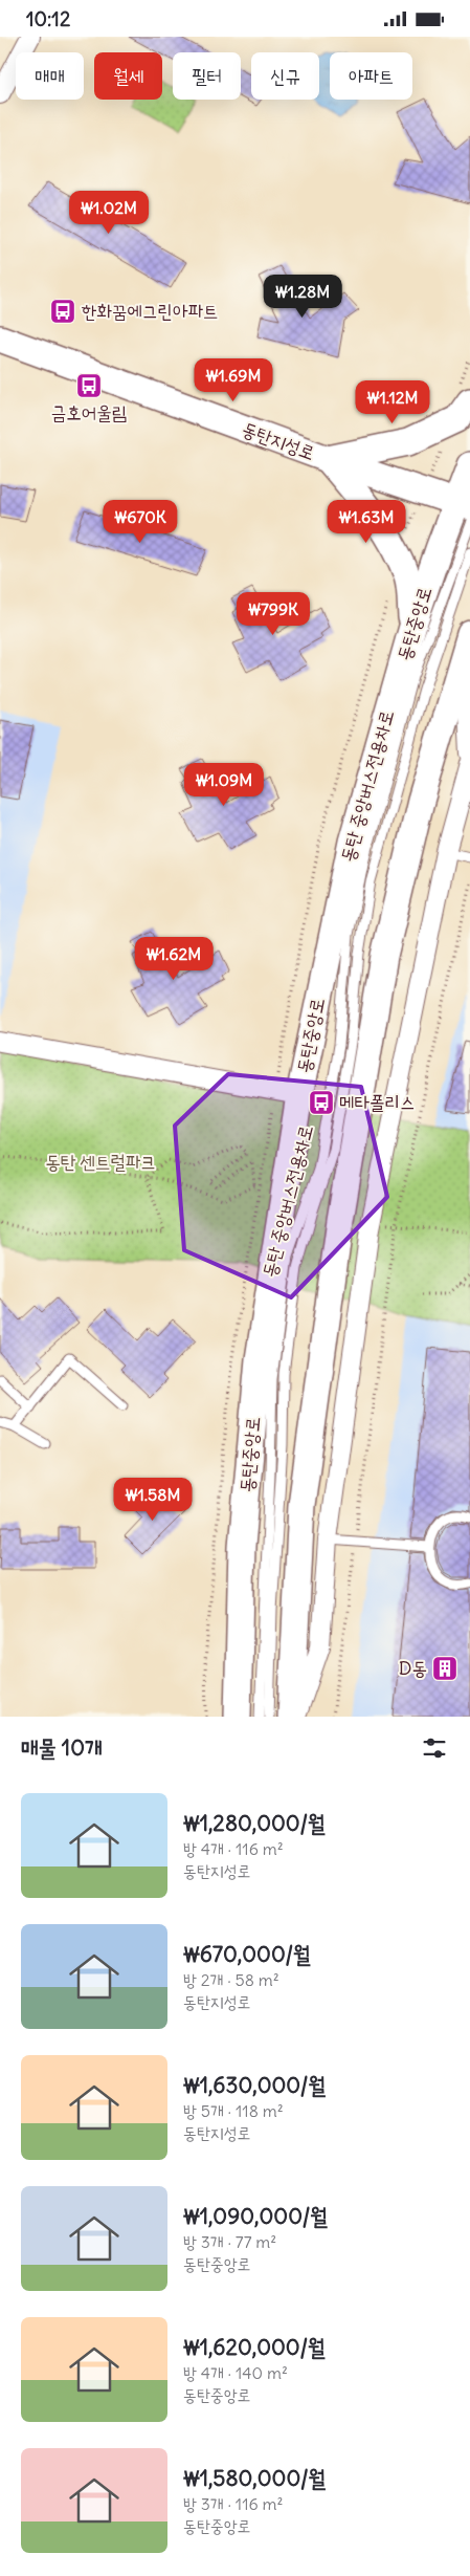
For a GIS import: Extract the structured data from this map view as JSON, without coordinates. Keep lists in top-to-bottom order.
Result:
{
  "streets": {
    "street": ["동탄지성로", "동탄중앙로"],
    "lane": ["동탄 중앙버스전용차로"]
  },
  "crossings": [
    ["동탄지성로", "동탄중앙로"]
  ],
  "parks": ["동탄 센트럴파크"],
  "places": {
    "bus stop": ["한화꿈에그린아파트", "금호어울림", "메타폴리스"],
    "building": ["D동"]
  },
  "page": {
    "status": "10:12",
    "chip": [
      "매매",
      "월세",
      "필터",
      "신규",
      "아파트"
    ],
    "price": [
      "₩1.02M",
      "₩1.28M",
      "₩1.69M",
      "₩1.12M",
      "₩670K",
      "₩1.63M",
      "₩799K",
      "₩1.09M",
      "₩1.62M",
      "₩1.58M"
    ],
    "heading": "매물 10개",
    "list": [
      {
        "name": "₩1,280,000/월",
        "note": "방 4개 · 116 m² · 동탄지성로"
      },
      {
        "name": "₩670,000/월",
        "note": "방 2개 · 58 m² · 동탄지성로"
      },
      {
        "name": "₩1,630,000/월",
        "note": "방 5개 · 118 m² · 동탄지성로"
      },
      {
        "name": "₩1,090,000/월",
        "note": "방 3개 · 77 m² · 동탄중앙로"
      },
      {
        "name": "₩1,620,000/월",
        "note": "방 4개 · 140 m² · 동탄중앙로"
      },
      {
        "name": "₩1,580,000/월",
        "note": "방 3개 · 116 m² · 동탄중앙로"
      }
    ]
  }
}
